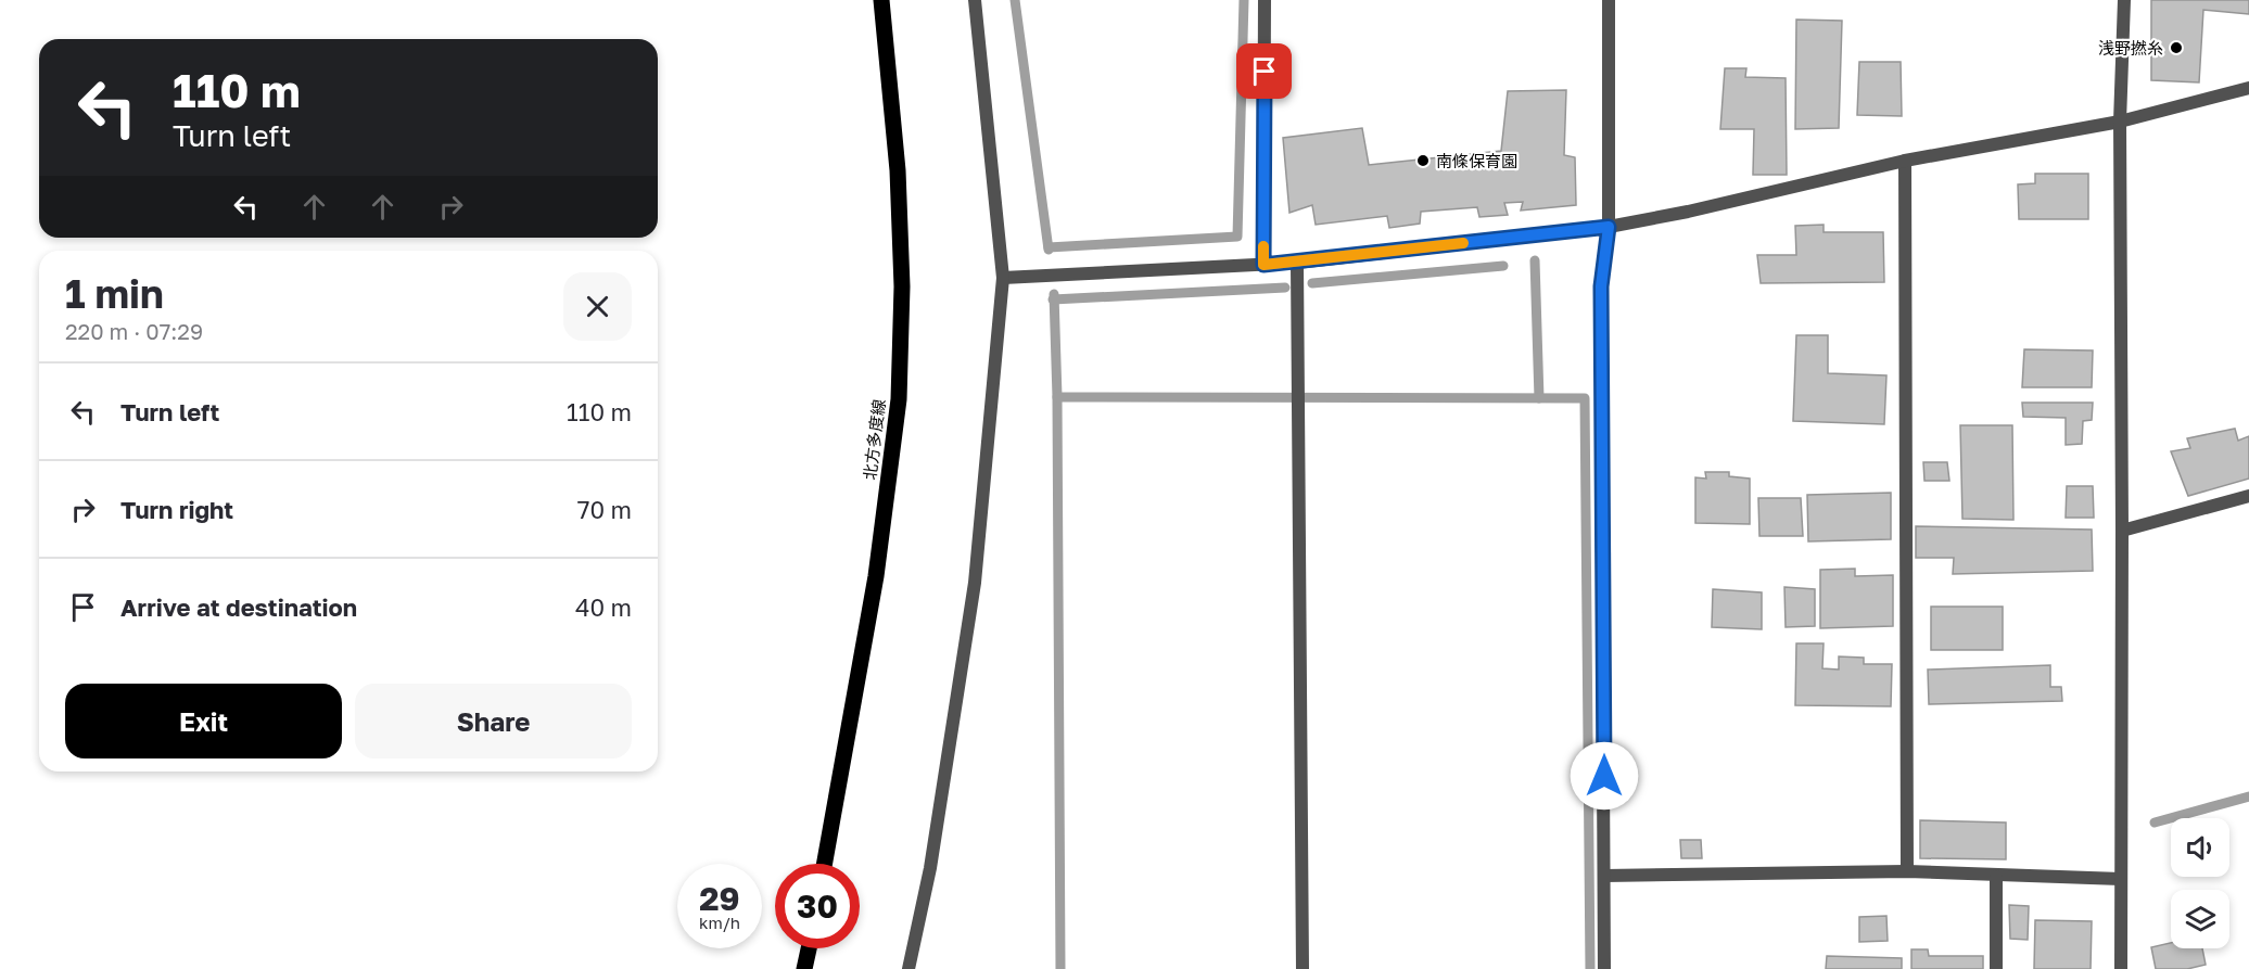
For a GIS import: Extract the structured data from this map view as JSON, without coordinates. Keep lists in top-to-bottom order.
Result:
{
  "streets": {
    "main road": ["北方多度線"]
  },
  "places": ["浅野撚糸", "南條保育園"],
  "page": {
    "turn": ["110 m", "Turn left"],
    "heading": ["1 min", "220 m · 07:29"],
    "list": [
      {
        "name": "Turn left",
        "value": "110 m"
      },
      {
        "name": "Turn right",
        "value": "70 m"
      },
      {
        "name": "Arrive at destination",
        "value": "40 m"
      }
    ],
    "buttons": ["Exit", "Share"],
    "speed": "29 km/h",
    "limit": "30"
  }
}
